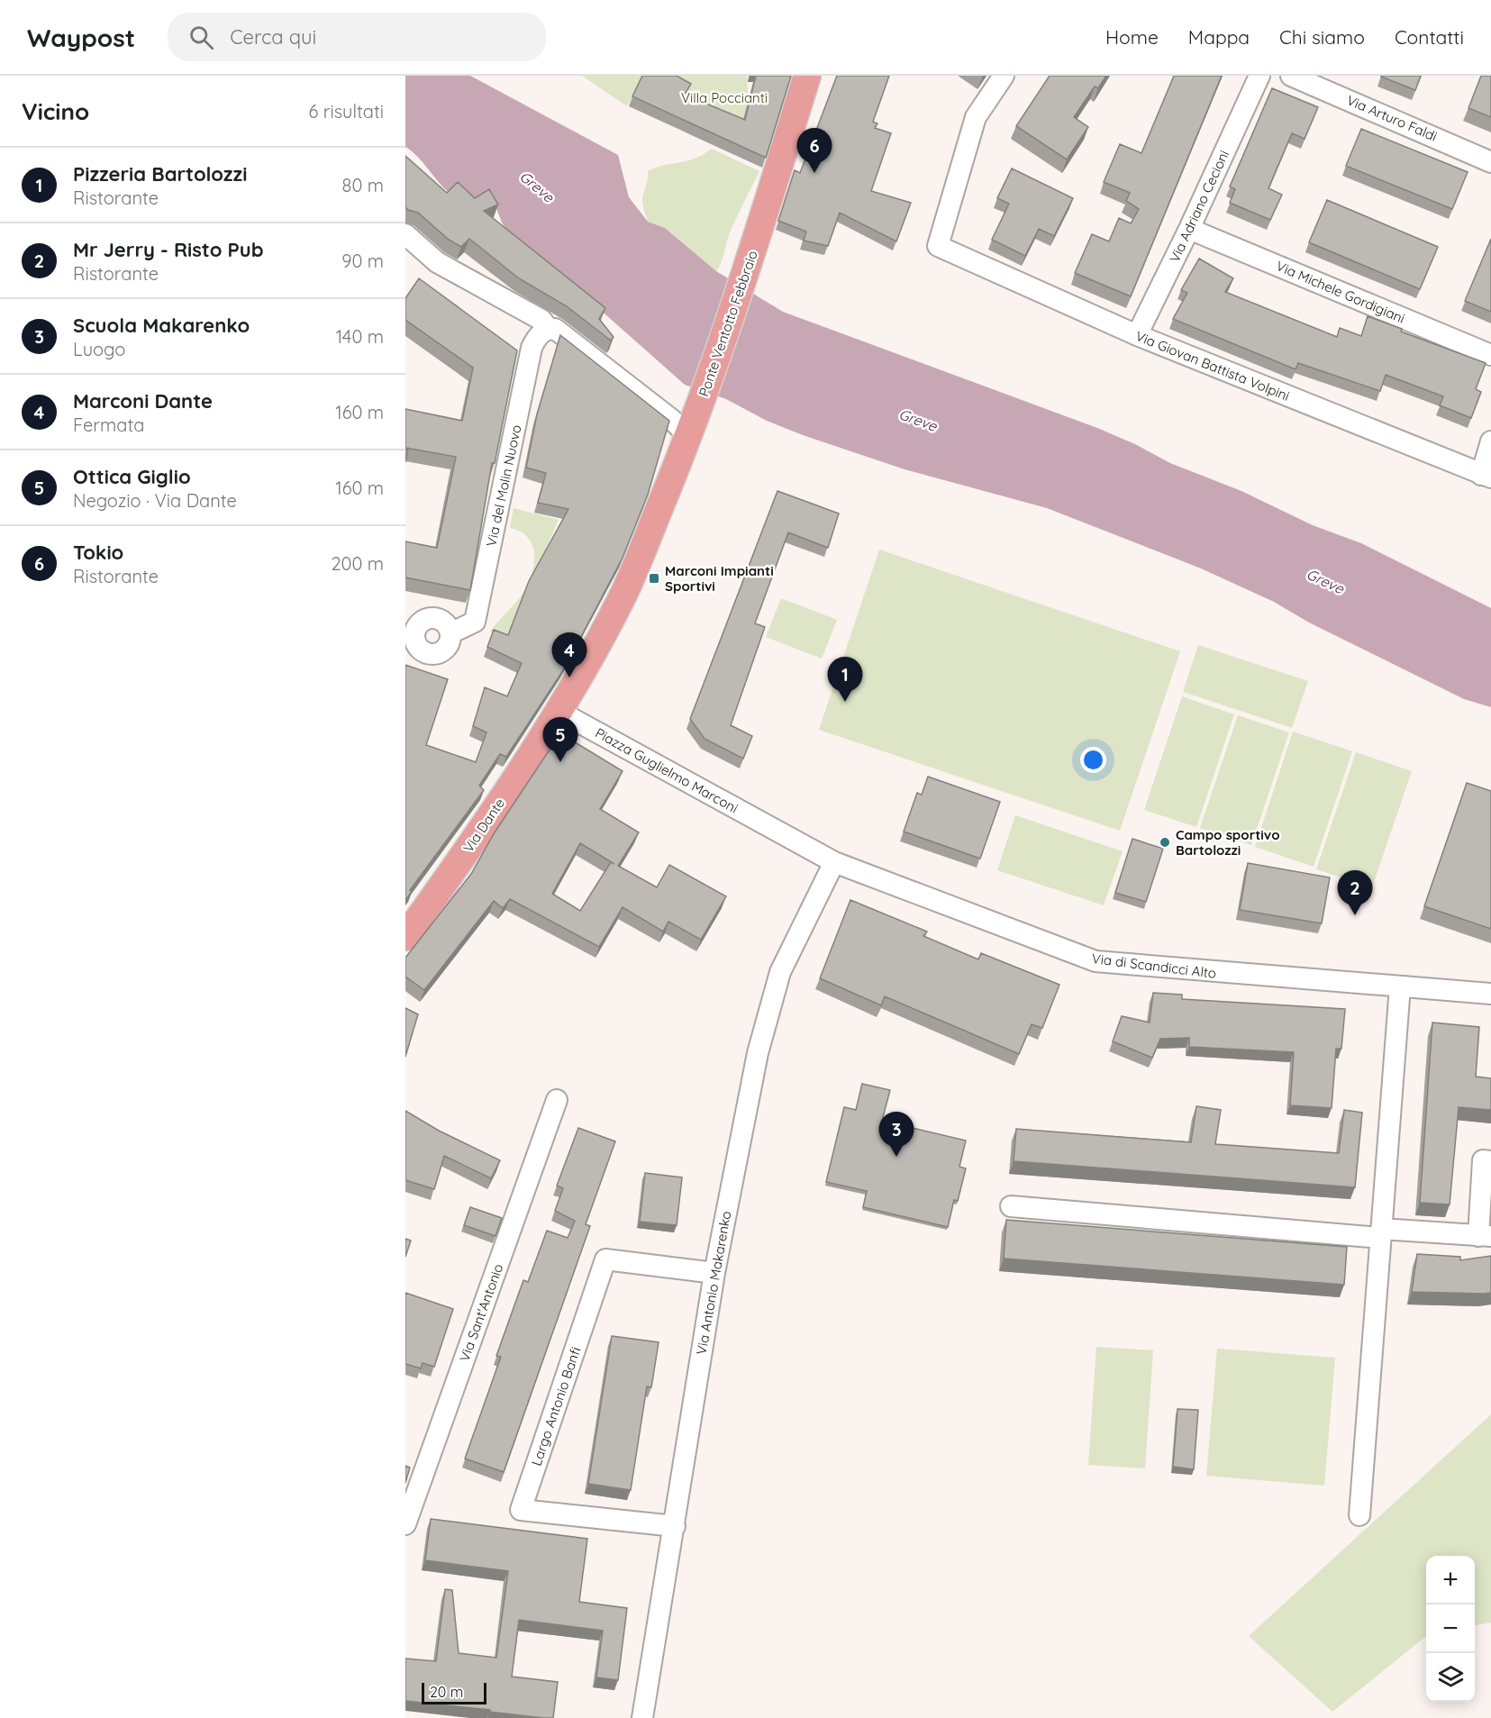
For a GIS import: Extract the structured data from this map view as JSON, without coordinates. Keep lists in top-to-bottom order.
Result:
{
  "streets": {
    "main road": ["Ponte Ventotto Febbraio", "Via Dante"],
    "street": [
      "Via Arturo Faldi",
      "Via Adriano Cecioni",
      "Via Michele Gordigiani",
      "Via Giovan Battista Volpini",
      "Via del Molin Nuovo",
      "Piazza Guglielmo Marconi",
      "Via di Scandicci Alto",
      "Via Antonio Makarenko",
      "Via Sant'Antonio",
      "Largo Antonio Banfi"
    ]
  },
  "crossings": [
    ["Via Adriano Cecioni", "Via Michele Gordigiani"],
    ["Via Adriano Cecioni", "Via Giovan Battista Volpini"],
    ["Piazza Guglielmo Marconi", "Via Dante"],
    ["Piazza Guglielmo Marconi", "Via di Scandicci Alto"],
    ["Piazza Guglielmo Marconi", "Via Antonio Makarenko"],
    ["Via di Scandicci Alto", "Via Antonio Makarenko"],
    ["Via Antonio Makarenko", "Largo Antonio Banfi"]
  ],
  "water": ["Greve"],
  "parks": ["Villa Poccianti"],
  "places": {
    "transit": ["Marconi Impianti Sportivi"],
    "other": ["Campo sportivo Bartolozzi"]
  },
  "scale_bar": "20 m",
  "page": {
    "header": "Waypost",
    "search": "Cerca qui",
    "nav": [
      "Home",
      "Mappa",
      "Chi siamo",
      "Contatti"
    ],
    "heading": ["Vicino", "6 risultati"],
    "pins": [
      "6",
      "4",
      "1",
      "5",
      "2",
      "3"
    ],
    "list": [
      {
        "mark": "1",
        "name": "Pizzeria Bartolozzi",
        "note": "Ristorante",
        "value": "80 m"
      },
      {
        "mark": "2",
        "name": "Mr Jerry - Risto Pub",
        "note": "Ristorante",
        "value": "90 m"
      },
      {
        "mark": "3",
        "name": "Scuola Makarenko",
        "note": "Luogo",
        "value": "140 m"
      },
      {
        "mark": "4",
        "name": "Marconi Dante",
        "note": "Fermata",
        "value": "160 m"
      },
      {
        "mark": "5",
        "name": "Ottica Giglio",
        "note": "Negozio · Via Dante",
        "value": "160 m"
      },
      {
        "mark": "6",
        "name": "Tokio",
        "note": "Ristorante",
        "value": "200 m"
      }
    ],
    "map_buttons": ["+", "−"],
    "scale": "20 m"
  }
}
